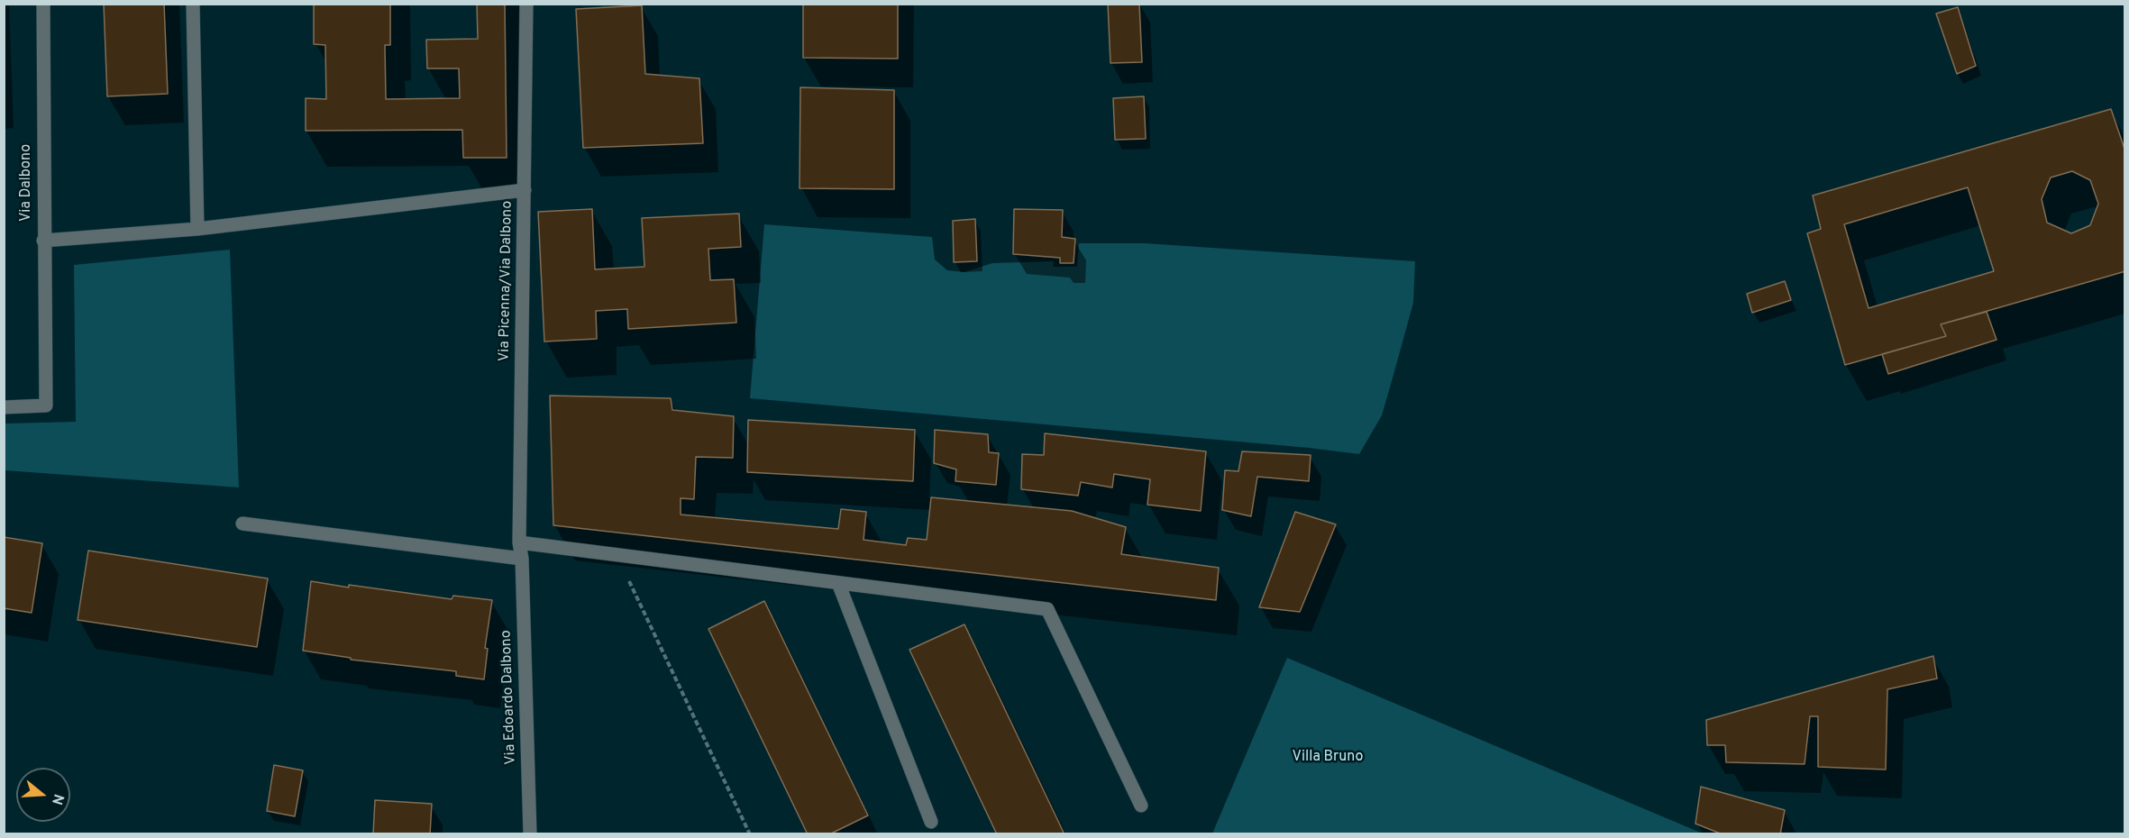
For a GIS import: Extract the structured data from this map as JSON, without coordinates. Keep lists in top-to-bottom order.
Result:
{
  "streets": {
    "street": ["Via Dalbono", "Via Picenna/Via Dalbono", "Via Edoardo Dalbono"]
  },
  "crossings": [
    ["Via Dalbono", "Via Picenna/Via Dalbono"],
    ["Via Picenna/Via Dalbono", "Via Edoardo Dalbono"]
  ],
  "parks": ["Villa Bruno"],
  "north": "right"
}
